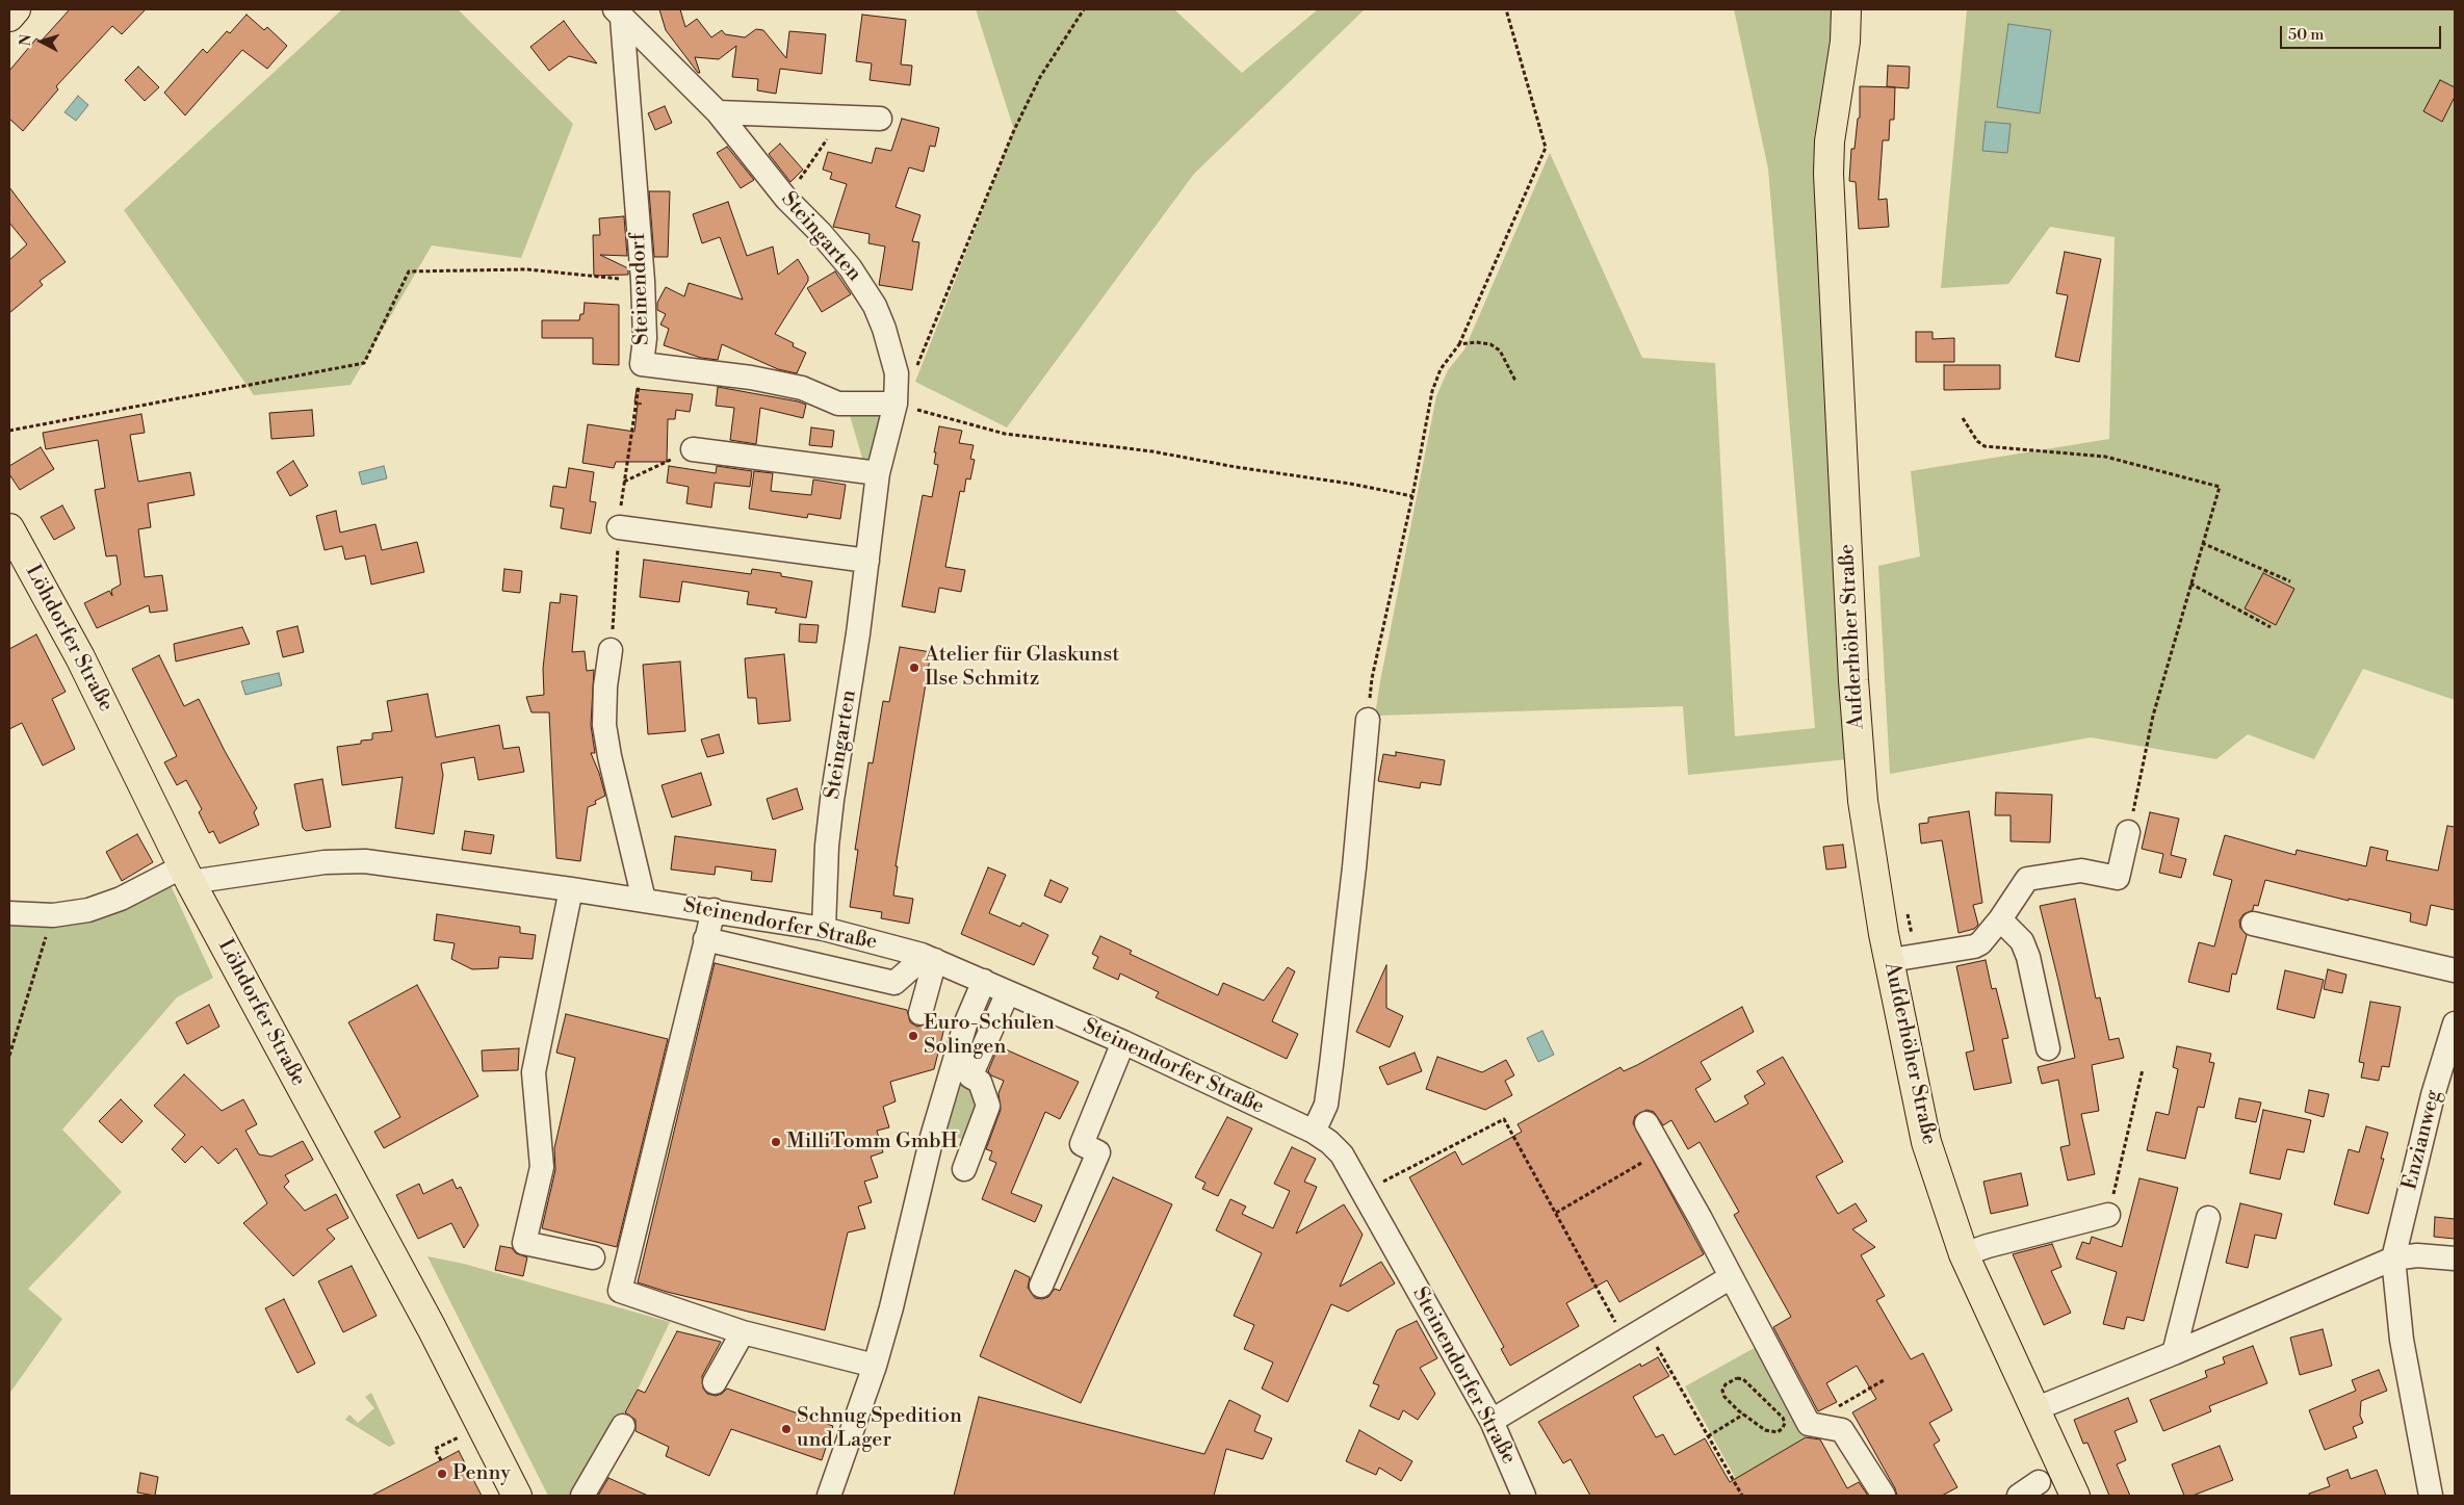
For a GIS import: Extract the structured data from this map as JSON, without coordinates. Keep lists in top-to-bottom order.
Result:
{
  "streets": {
    "main road": ["Aufderhöher Straße", "Löhdorfer Straße"],
    "street": [
      "Steingarten",
      "Steinendorf",
      "Steinendorfer Straße",
      "Enzianweg"
    ]
  },
  "crossings": [
    ["Steingarten", "Steinendorf"],
    ["Steingarten", "Steinendorfer Straße"],
    ["Löhdorfer Straße", "Steinendorfer Straße"]
  ],
  "places": [
    "Atelier für Glaskunst Ilse Schmitz",
    "Euro-Schulen Solingen",
    "MilliTomm GmbH",
    "Schnug Spedition und Lager",
    "Penny"
  ],
  "scale_bar": "50 m",
  "north": "left"
}
